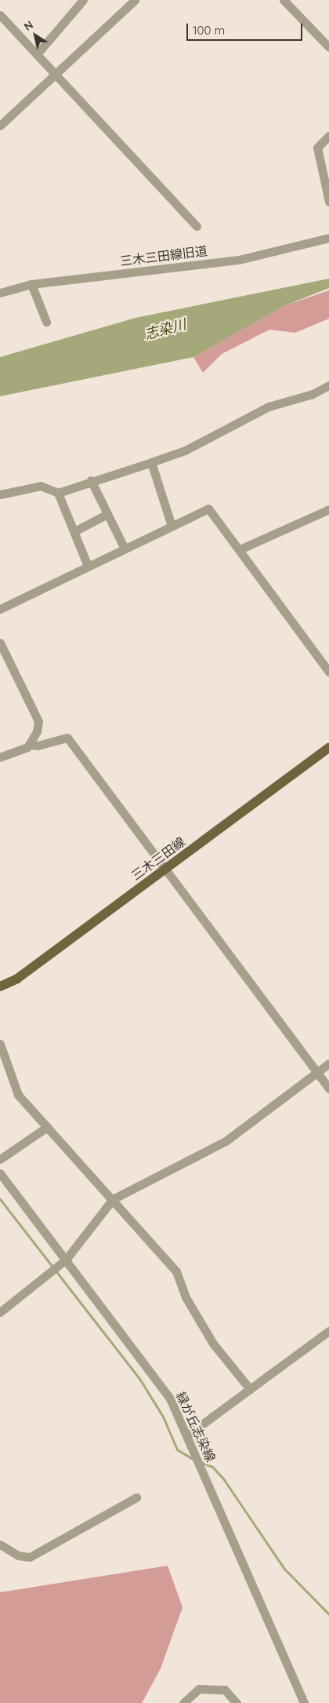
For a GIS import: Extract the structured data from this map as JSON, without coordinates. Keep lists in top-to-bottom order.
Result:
{
  "streets": {
    "main road": ["三木三田線"],
    "street": ["三木三田線旧道", "緑が丘志染線"]
  },
  "water": ["志染川"],
  "scale_bar": "100 m",
  "north": "top left"
}
